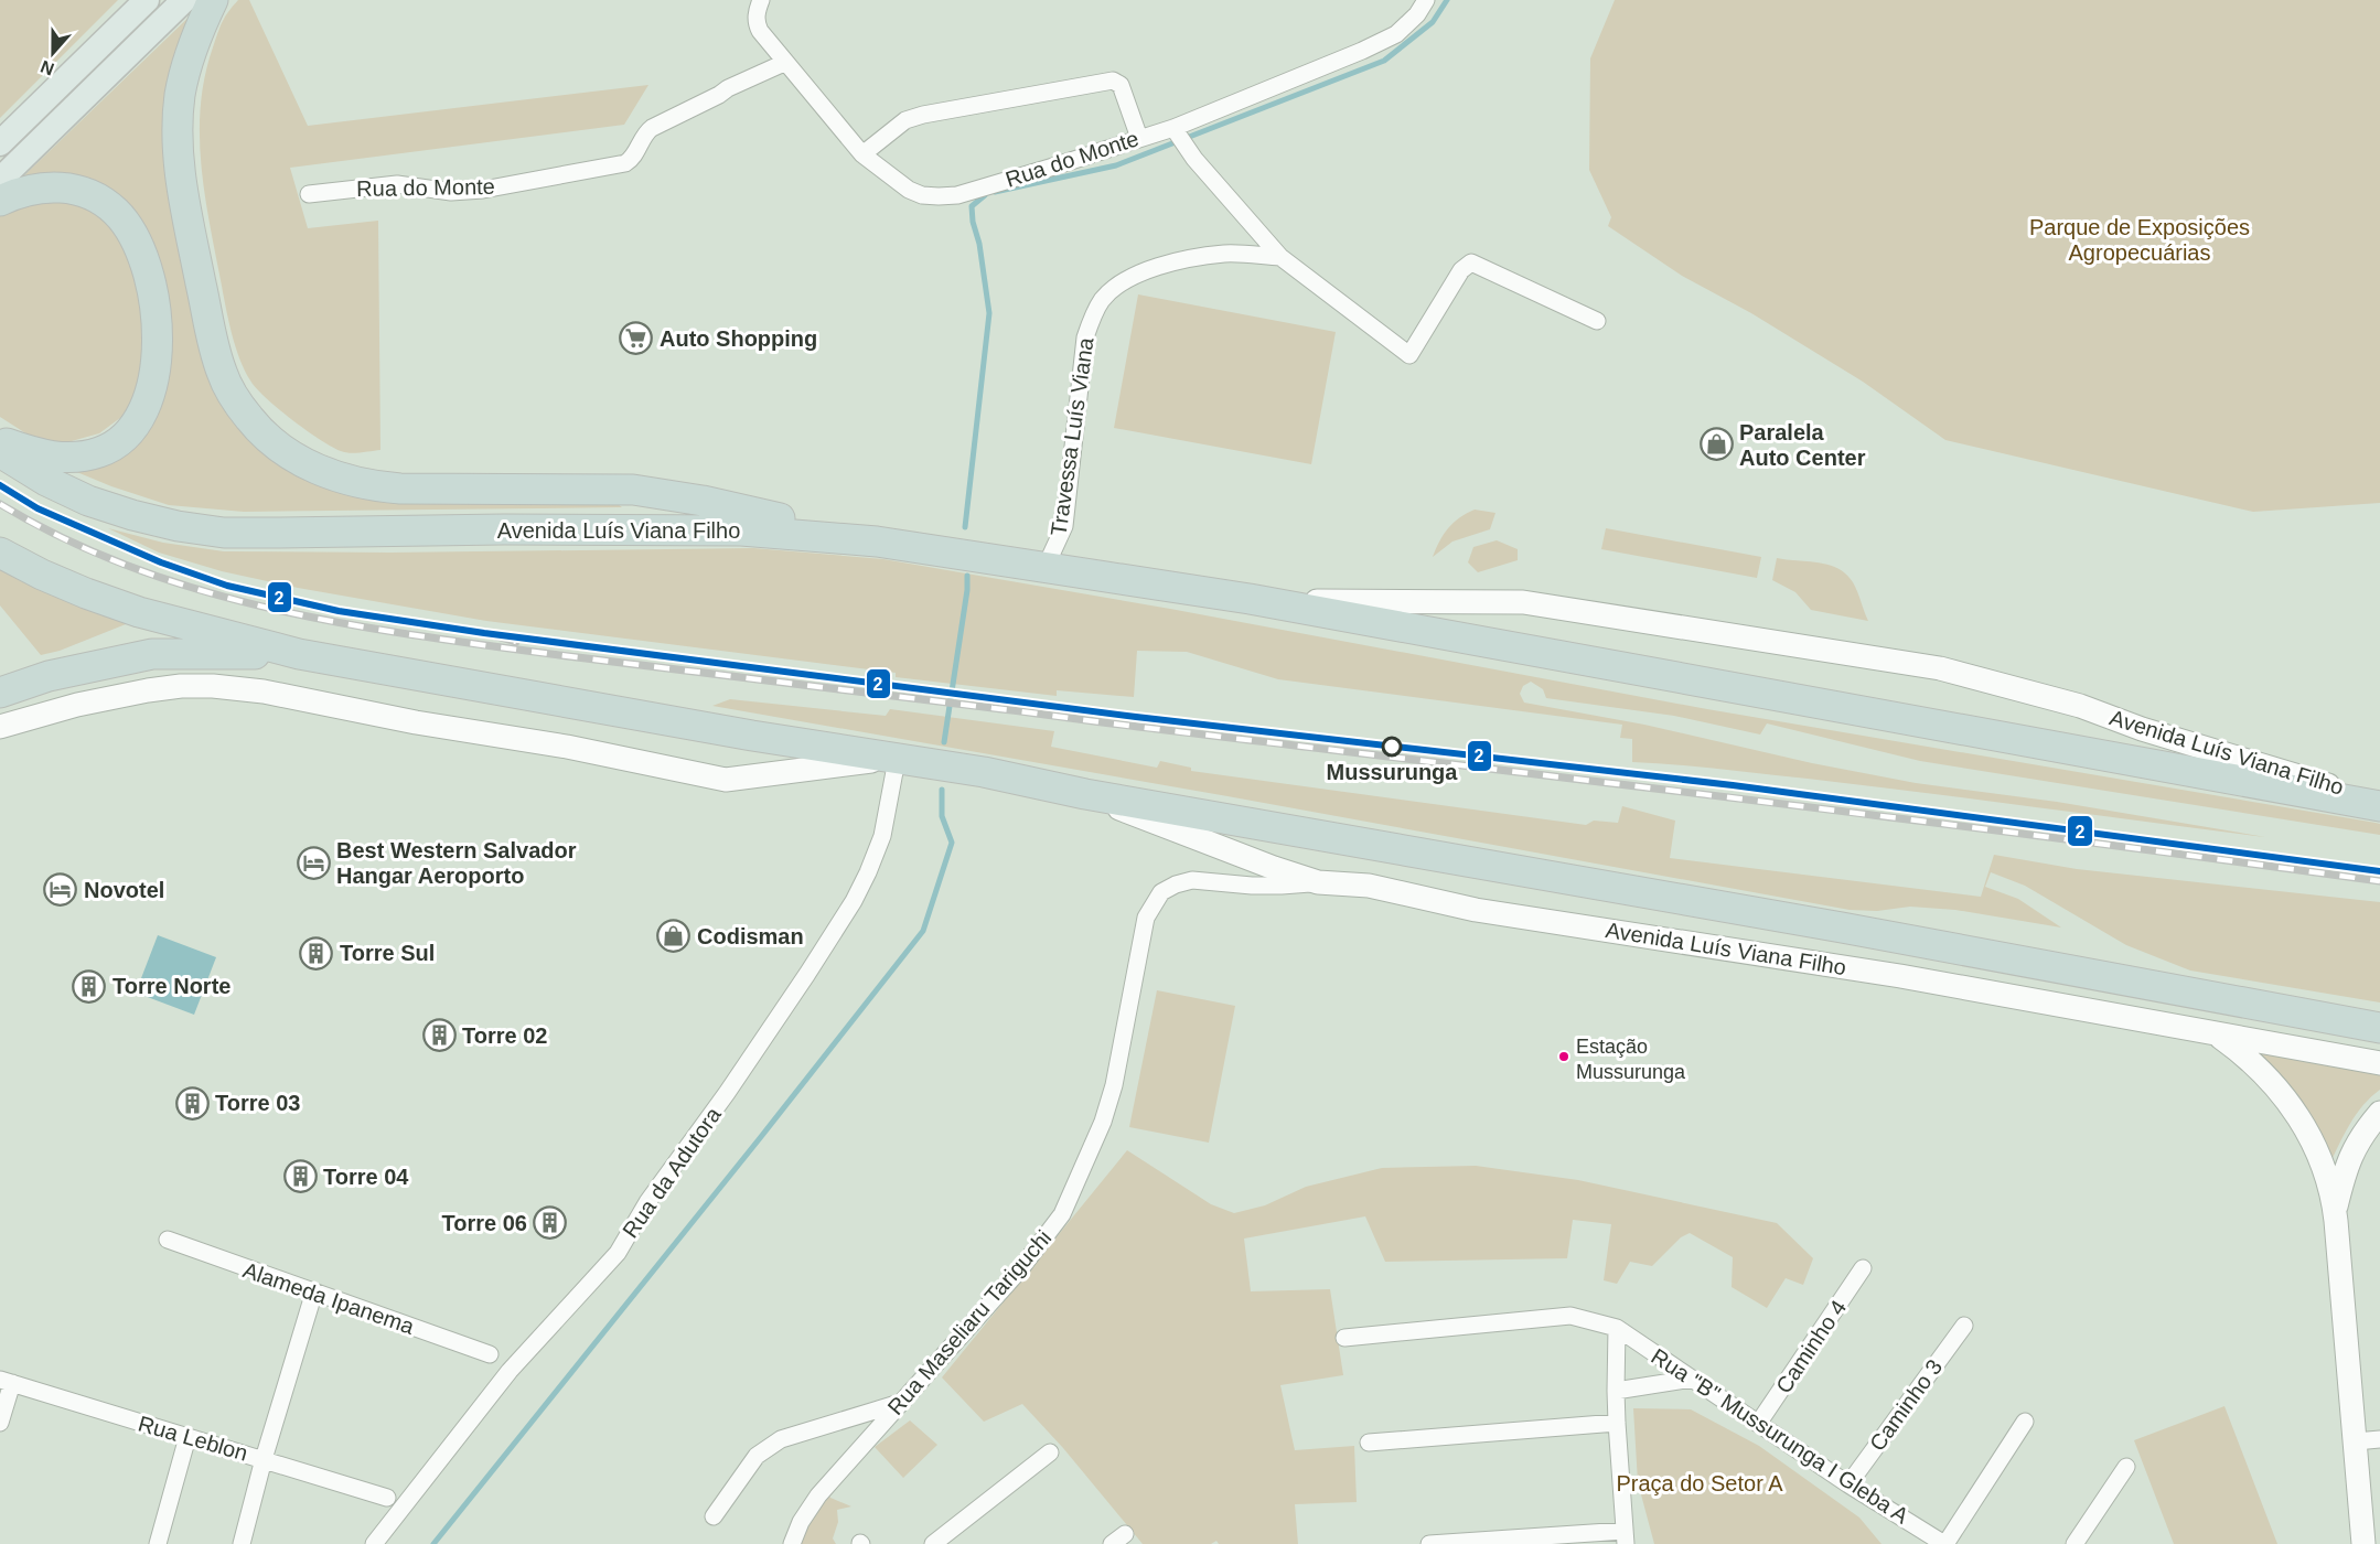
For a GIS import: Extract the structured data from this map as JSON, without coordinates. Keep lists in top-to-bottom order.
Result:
{
  "streets": {
    "highway": ["Avenida Luís Viana Filho"],
    "street": [
      "Rua do Monte",
      "Travessa Luís Viana",
      "Rua da Adutora",
      "Alameda Ipanema",
      "Rua Maseliaru Tariguchi",
      "Caminho 4",
      "Caminho 3",
      "Rua \"B\" Mussurunga I Gleba A",
      "Rua Leblon"
    ]
  },
  "crossings": [
    ["Travessa Luís Viana", "Avenida Luís Viana Filho"],
    ["Avenida Luís Viana Filho", "Rua da Adutora"],
    ["Avenida Luís Viana Filho", "Rua Maseliaru Tariguchi"],
    ["Caminho 4", "Rua \"B\" Mussurunga I Gleba A"],
    ["Caminho 3", "Rua \"B\" Mussurunga I Gleba A"]
  ],
  "parks": ["Parque de Exposições Agropecuárias", "Praça do Setor A"],
  "places": {
    "supermarket": ["Auto Shopping"],
    "shop": ["Paralela Auto Center", "Codisman"],
    "other": ["Mussurunga", "Estação Mussurunga"],
    "hotel": ["Best Western Salvador Hangar Aeroporto", "Novotel"],
    "building": [
      "Torre Sul",
      "Torre Norte",
      "Torre 02",
      "Torre 03",
      "Torre 04",
      "Torre 06"
    ]
  },
  "lines": ["transit line 2"],
  "north": "bottom"
}
